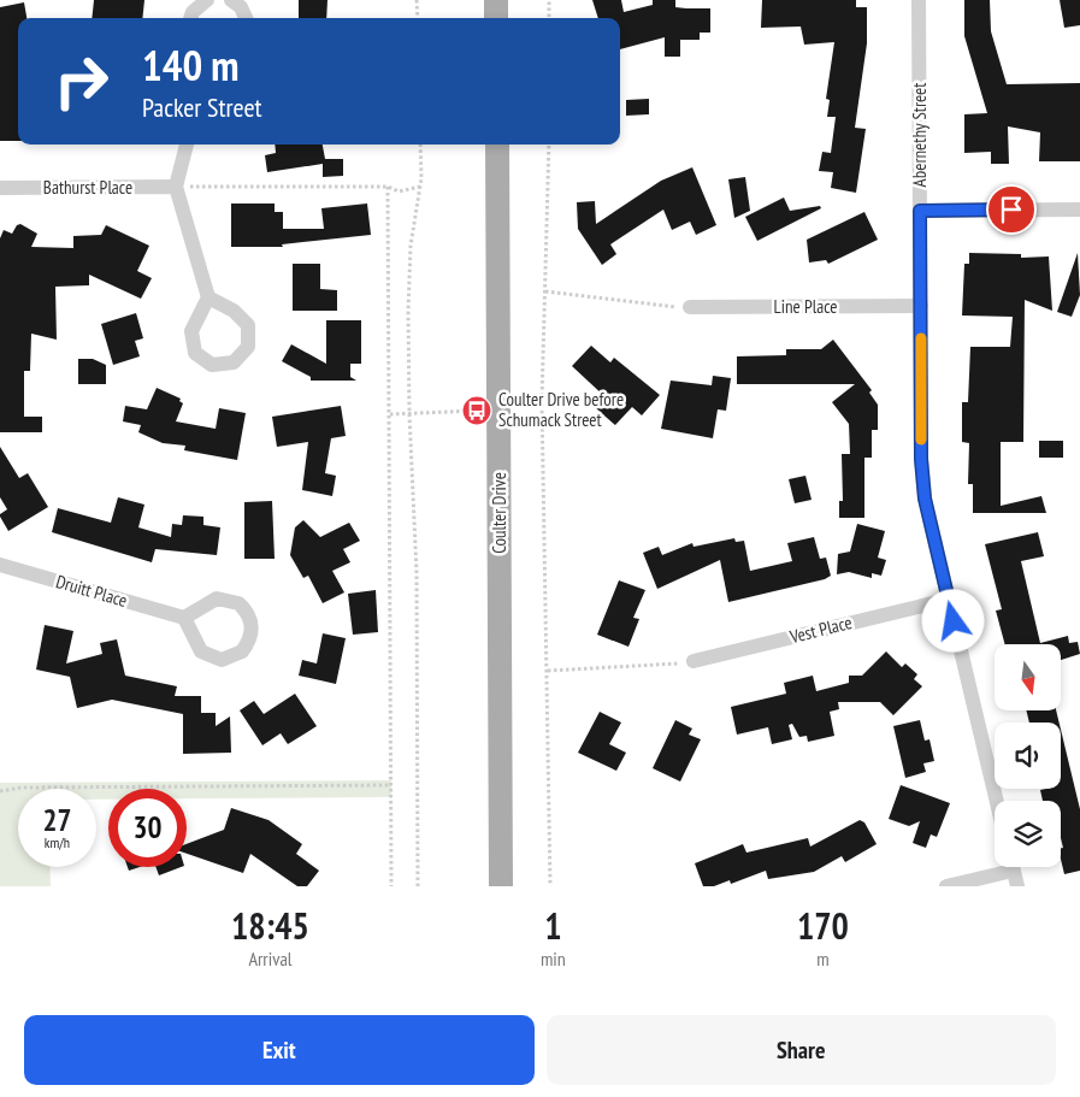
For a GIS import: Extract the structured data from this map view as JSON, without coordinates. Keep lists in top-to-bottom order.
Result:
{
  "streets": {
    "main road": ["Coulter Drive"],
    "street": [
      "Abernethy Street",
      "Bathurst Place",
      "Line Place",
      "Druitt Place",
      "Vest Place"
    ]
  },
  "crossings": [
    ["Abernethy Street", "Line Place"],
    ["Abernethy Street", "Vest Place"]
  ],
  "places": {
    "bus stop": ["Coulter Drive before Schumack Street"]
  },
  "north": "bottom",
  "page": {
    "turn": ["140 m", "Packer Street"],
    "speed": "27 km/h",
    "limit": "30",
    "eta": [
      "18:45",
      "Arrival",
      "1",
      "min",
      "170",
      "m"
    ],
    "buttons": ["Exit", "Share"]
  }
}
